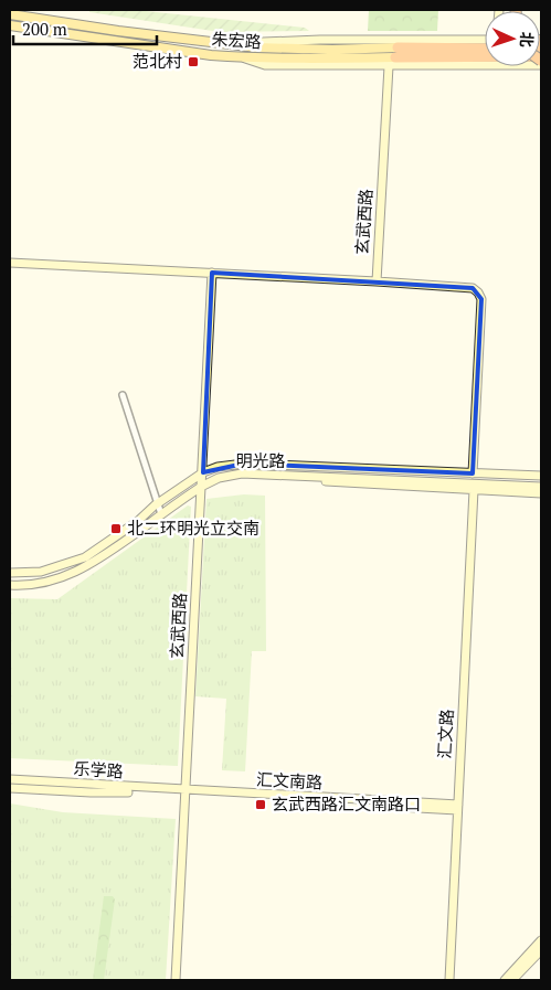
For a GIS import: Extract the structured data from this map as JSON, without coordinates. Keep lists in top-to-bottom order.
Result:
{
  "streets": {
    "main road": ["朱宏路"],
    "street": [
      "玄武西路",
      "明光路",
      "汇文路",
      "乐学路",
      "汇文南路"
    ]
  },
  "crossings": [
    ["玄武西路", "明光路"],
    ["玄武西路", "乐学路"],
    ["玄武西路", "汇文南路"],
    ["汇文路", "汇文南路"],
    ["乐学路", "汇文南路"]
  ],
  "places": {
    "transit": ["范北村", "北二环明光立交南", "玄武西路汇文南路口"]
  },
  "scale_bar": "200 m",
  "north": "right"
}
